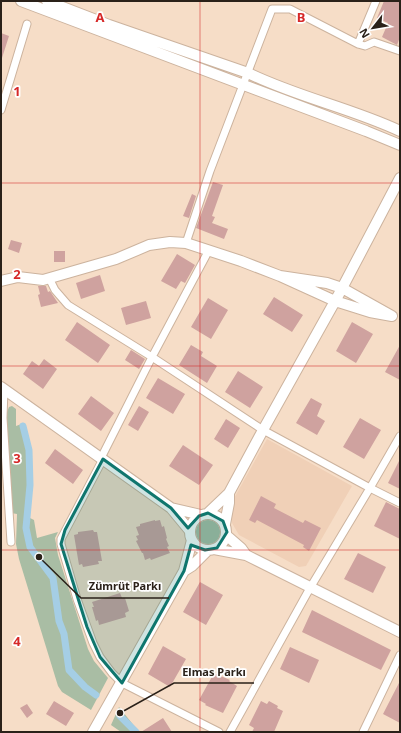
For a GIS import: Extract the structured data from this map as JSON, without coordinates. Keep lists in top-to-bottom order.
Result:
{
  "places": ["Zümrüt Parkı", "Elmas Parkı"],
  "north": "bottom left",
  "grid": {
    "columns": ["A", "B"],
    "rows": [
      "1",
      "2",
      "3",
      "4"
    ]
  }
}
